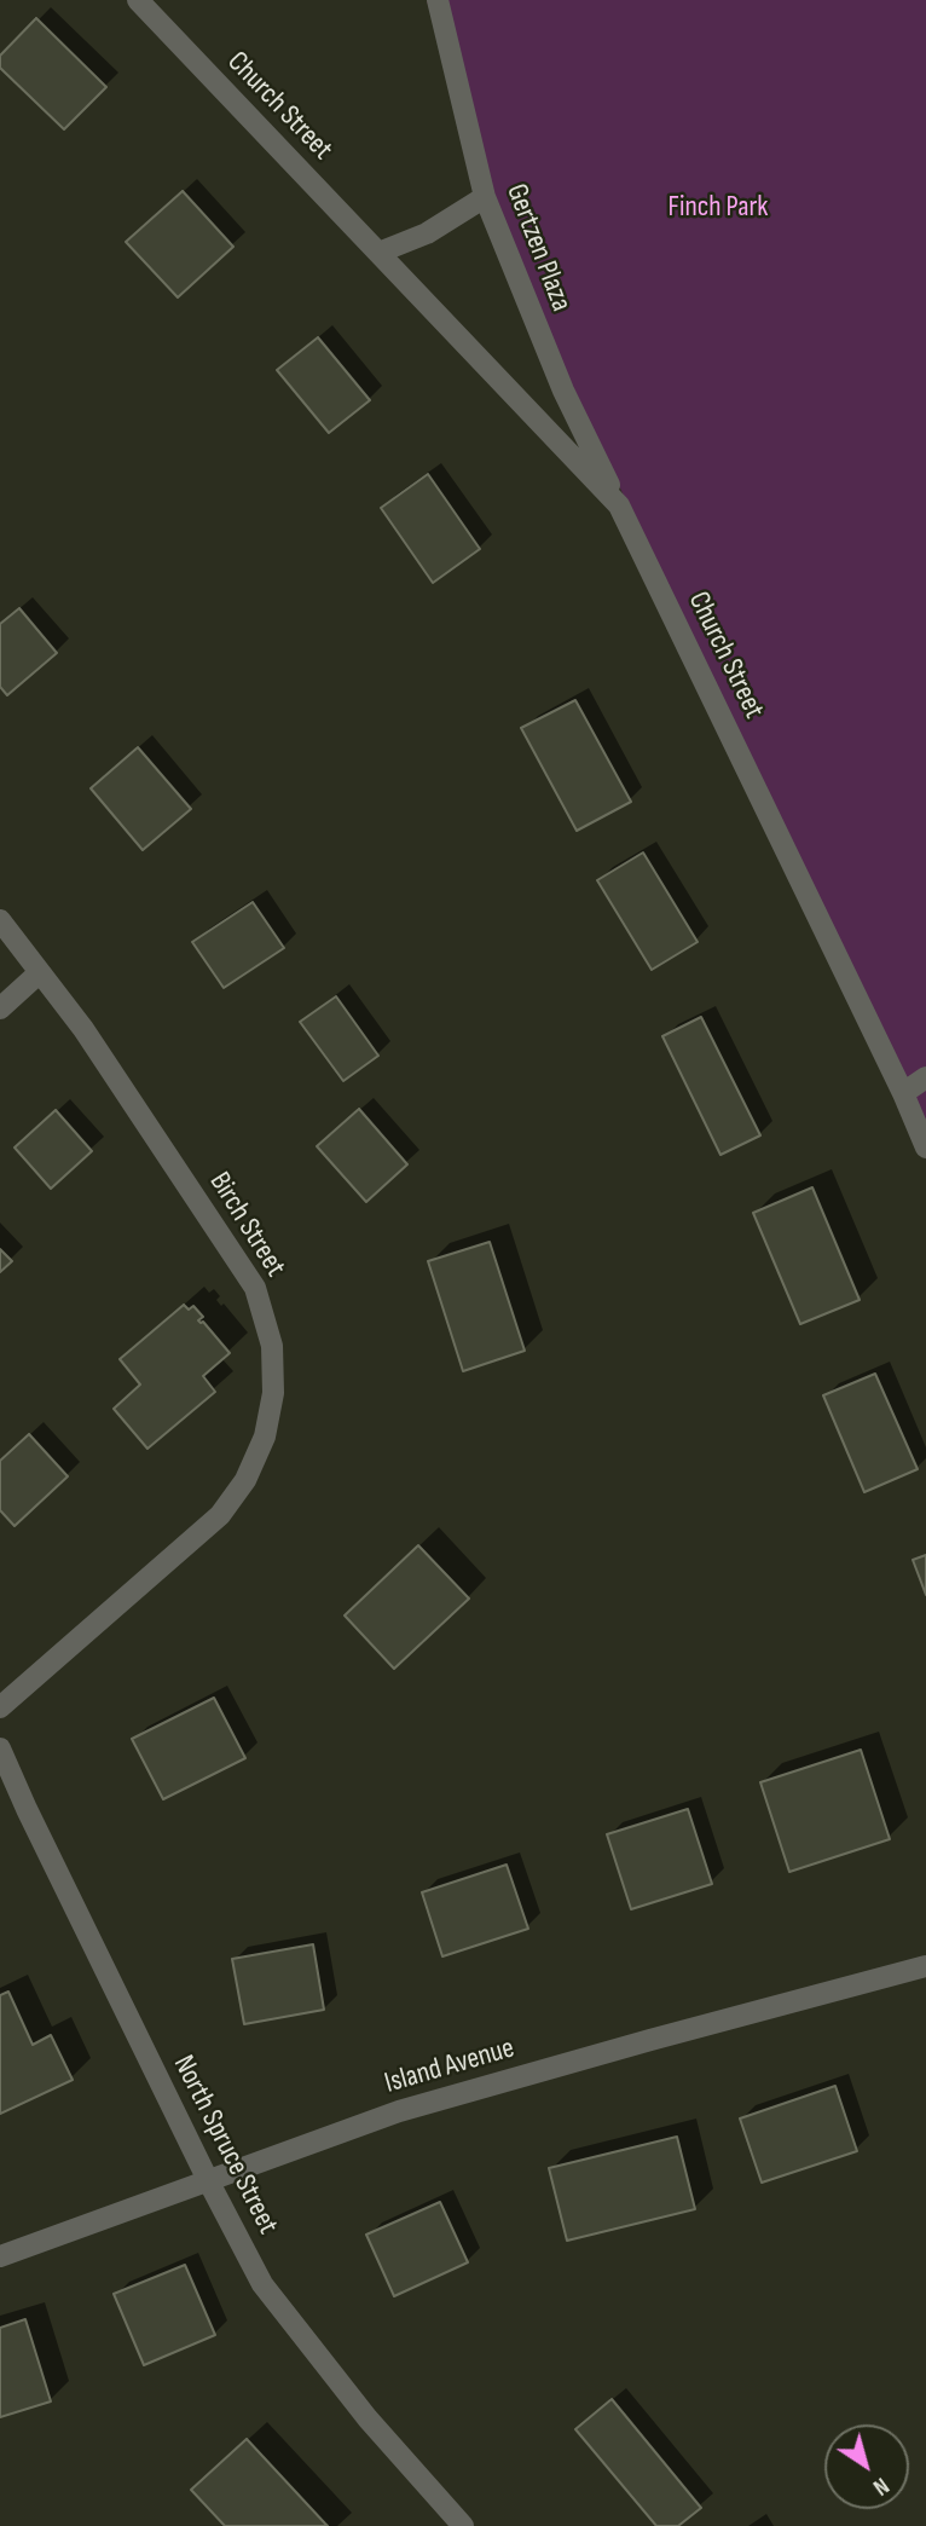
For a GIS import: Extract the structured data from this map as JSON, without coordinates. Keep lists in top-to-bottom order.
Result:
{
  "streets": {
    "street": [
      "Church Street",
      "Gertzen Plaza",
      "Birch Street",
      "Island Avenue",
      "North Spruce Street"
    ]
  },
  "crossings": [
    ["Church Street", "Gertzen Plaza"],
    ["Island Avenue", "North Spruce Street"]
  ],
  "parks": ["Finch Park"],
  "north": "bottom right"
}
